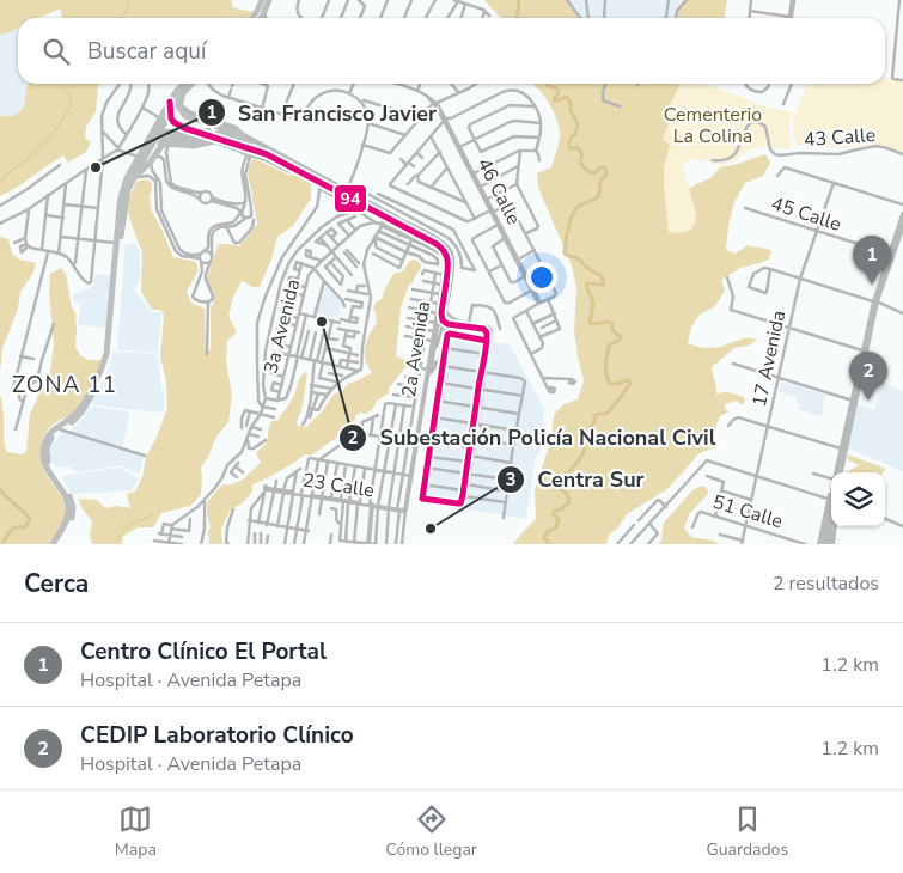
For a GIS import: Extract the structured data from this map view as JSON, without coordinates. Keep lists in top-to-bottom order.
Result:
{
  "streets": {
    "main road": ["2a Avenida", "23 Calle"],
    "street": [
      "43 Calle",
      "46 Calle",
      "45 Calle",
      "3a Avenida",
      "17 Avenida",
      "51 Calle"
    ]
  },
  "crossings": [
    ["45 Calle", "17 Avenida"],
    ["2a Avenida", "23 Calle"],
    ["17 Avenida", "51 Calle"]
  ],
  "districts": ["ZONA 11"],
  "parks": ["Cementerio La Colina"],
  "places": ["San Francisco Javier", "Subestación Policía Nacional Civil", "Centra Sur"],
  "lines": ["transit line 94"],
  "page": {
    "search": "Buscar aquí",
    "pins": ["1", "2"],
    "heading": ["Cerca", "2 resultados"],
    "list": [
      {
        "mark": "1",
        "name": "Centro Clínico El Portal",
        "note": "Hospital · Avenida Petapa",
        "value": "1.2 km"
      },
      {
        "mark": "2",
        "name": "CEDIP Laboratorio Clínico",
        "note": "Hospital · Avenida Petapa",
        "value": "1.2 km"
      }
    ],
    "nav": ["Mapa", "Cómo llegar", "Guardados"]
  }
}
